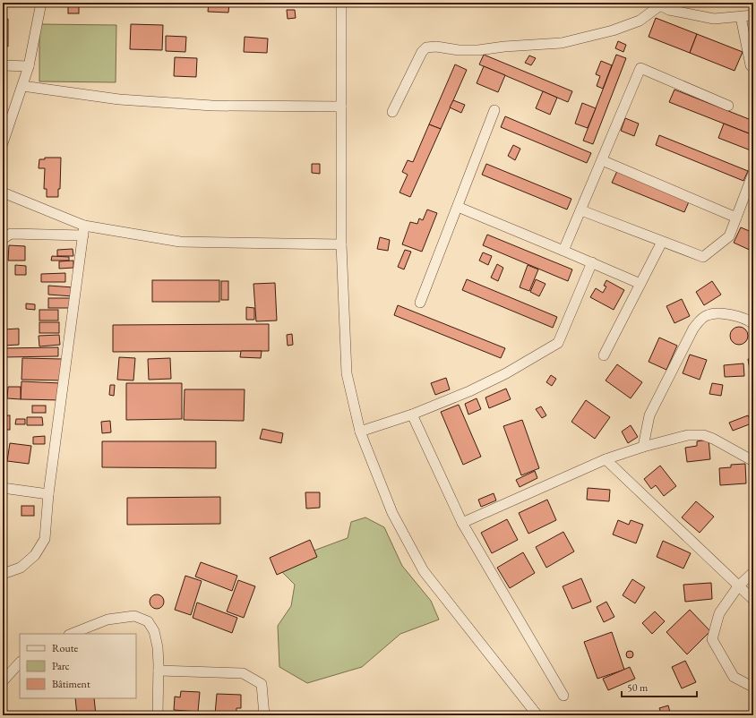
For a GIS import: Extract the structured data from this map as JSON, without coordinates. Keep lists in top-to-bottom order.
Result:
{
  "legend": ["Route", "Parc", "Bâtiment"],
  "scale_bar": "50 m"
}
